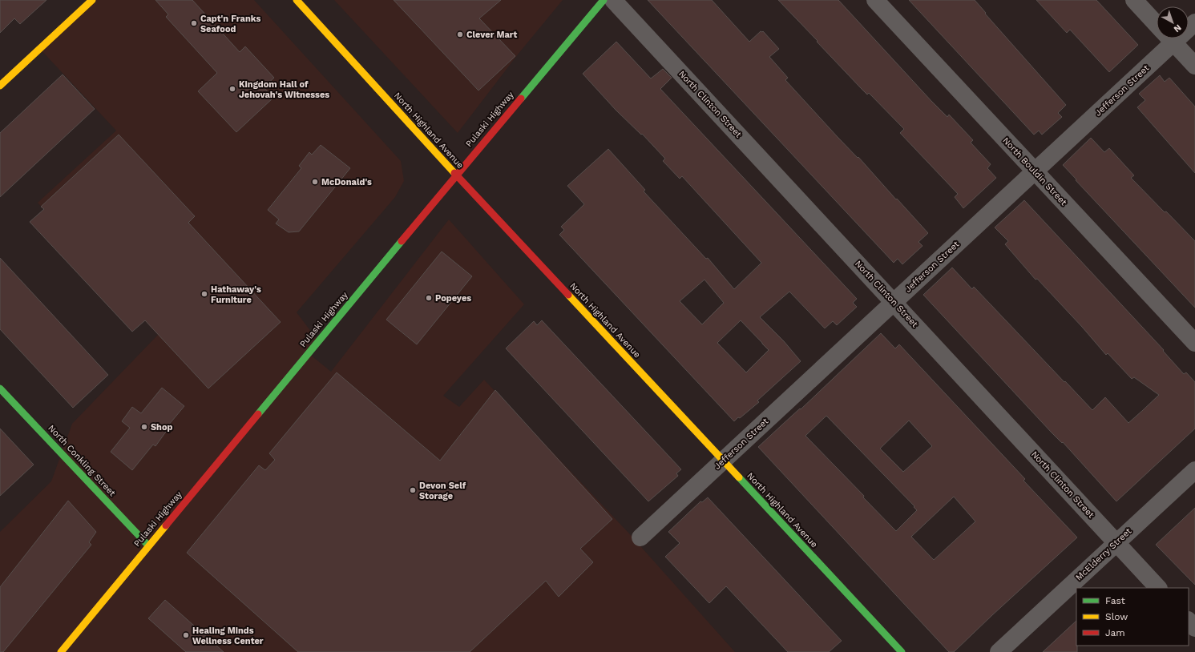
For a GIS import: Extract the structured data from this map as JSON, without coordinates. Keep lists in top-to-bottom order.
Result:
{
  "streets": {
    "main road": ["Pulaski Highway", "North Highland Avenue", "North Conkling Street"],
    "street": [
      "Jefferson Street",
      "North Clinton Street",
      "North Bouldin Street",
      "McElderry Street"
    ]
  },
  "crossings": [
    ["Jefferson Street", "North Clinton Street"],
    ["Jefferson Street", "North Highland Avenue"],
    ["Jefferson Street", "North Bouldin Street"],
    ["North Clinton Street", "McElderry Street"],
    ["Pulaski Highway", "North Highland Avenue"],
    ["Pulaski Highway", "North Conkling Street"]
  ],
  "places": [
    "Capt'n Franks Seafood",
    "Clever Mart",
    "Kingdom Hall of Jehovah's Witnesses",
    "McDonald's",
    "Hathaway's Furniture",
    "Popeyes",
    "Shop",
    "Devon Self Storage",
    "Healing Minds Wellness Center"
  ],
  "legend": ["Fast", "Slow", "Jam"],
  "north": "bottom right"
}
